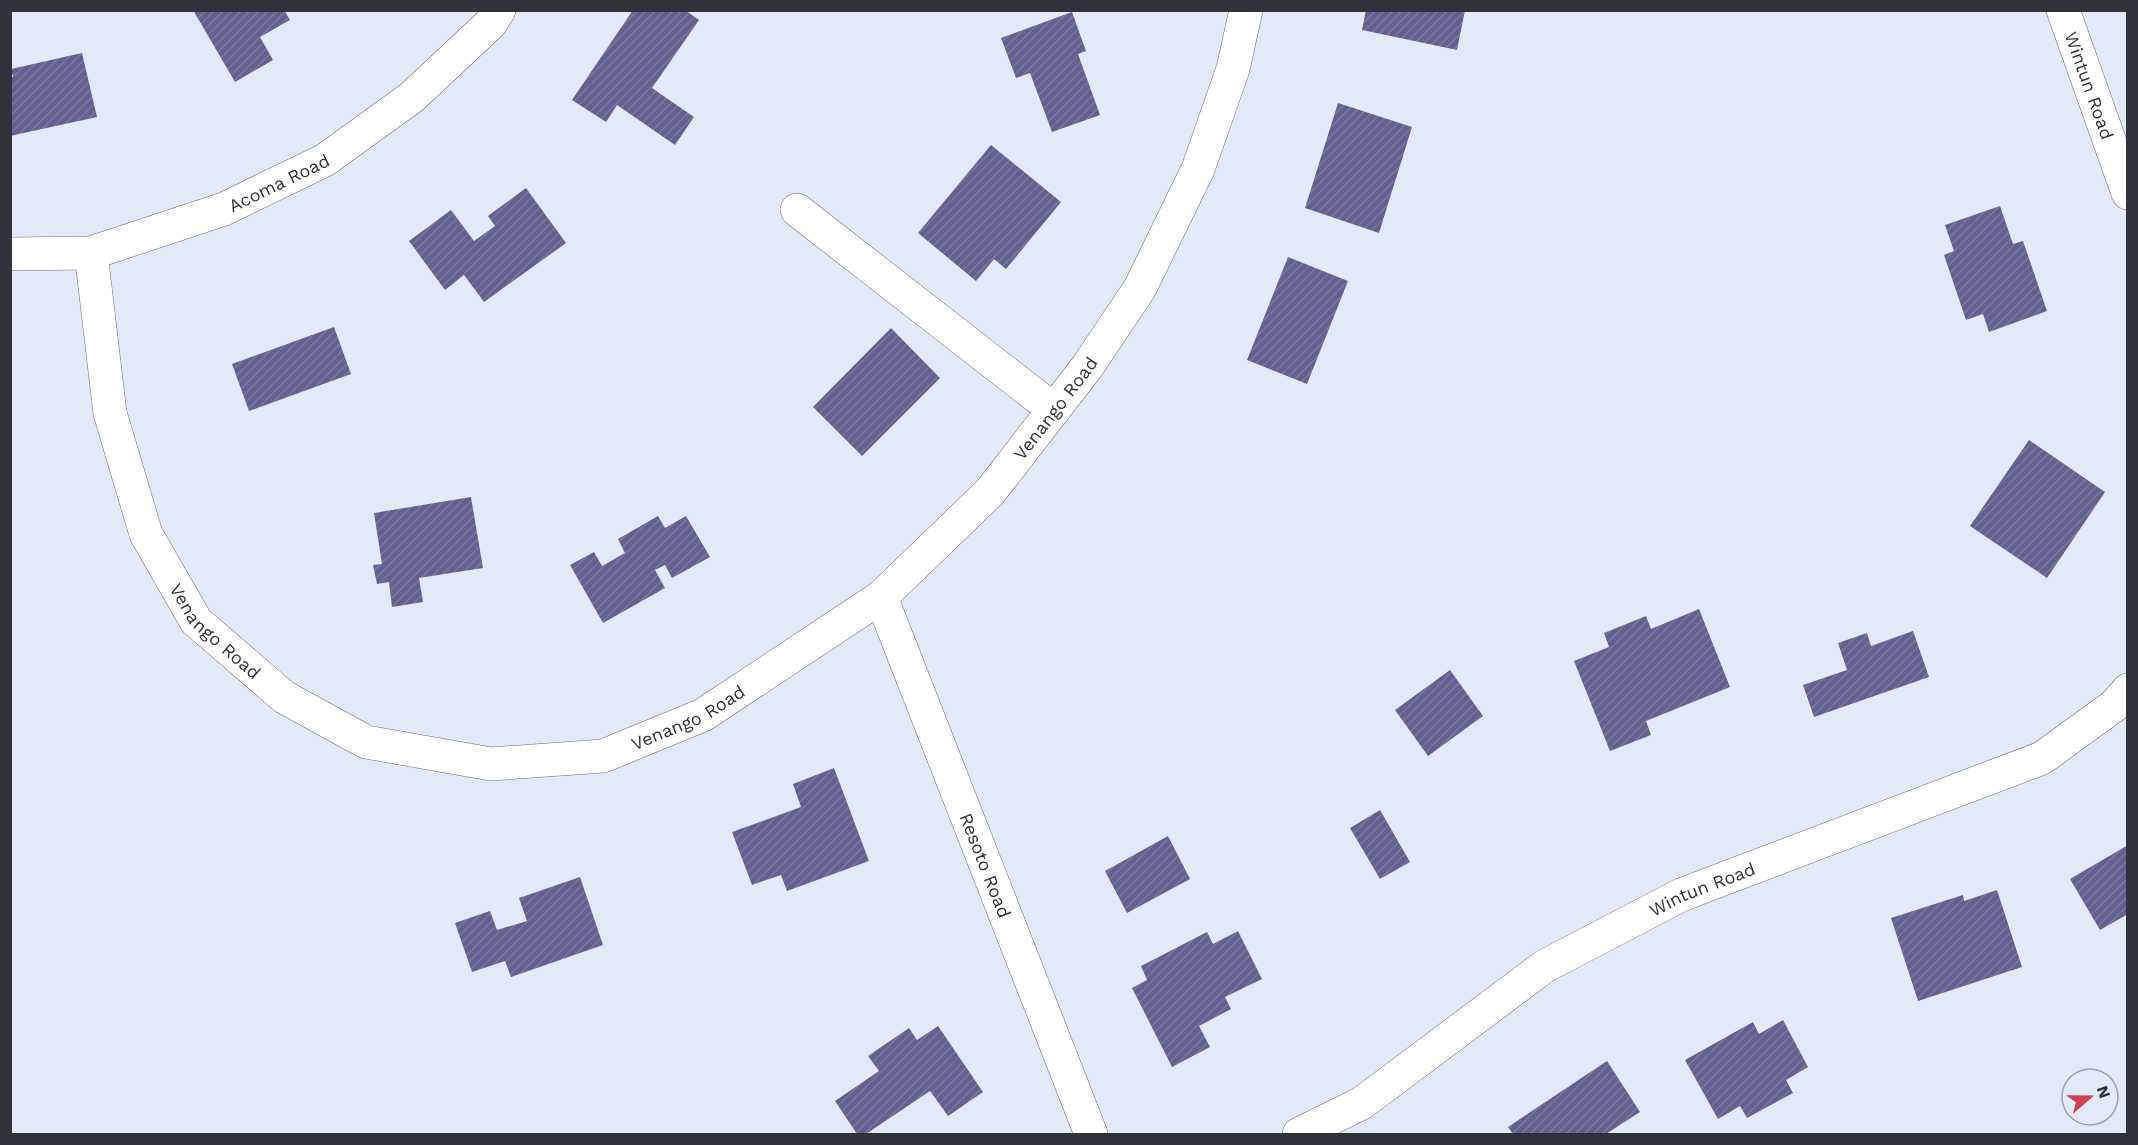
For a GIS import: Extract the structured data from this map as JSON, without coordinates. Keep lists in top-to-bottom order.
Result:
{
  "streets": {
    "street": [
      "Wintun Road",
      "Acoma Road",
      "Venango Road",
      "Resoto Road"
    ]
  },
  "crossings": [
    ["Acoma Road", "Venango Road"],
    ["Venango Road", "Resoto Road"]
  ],
  "north": "right"
}
